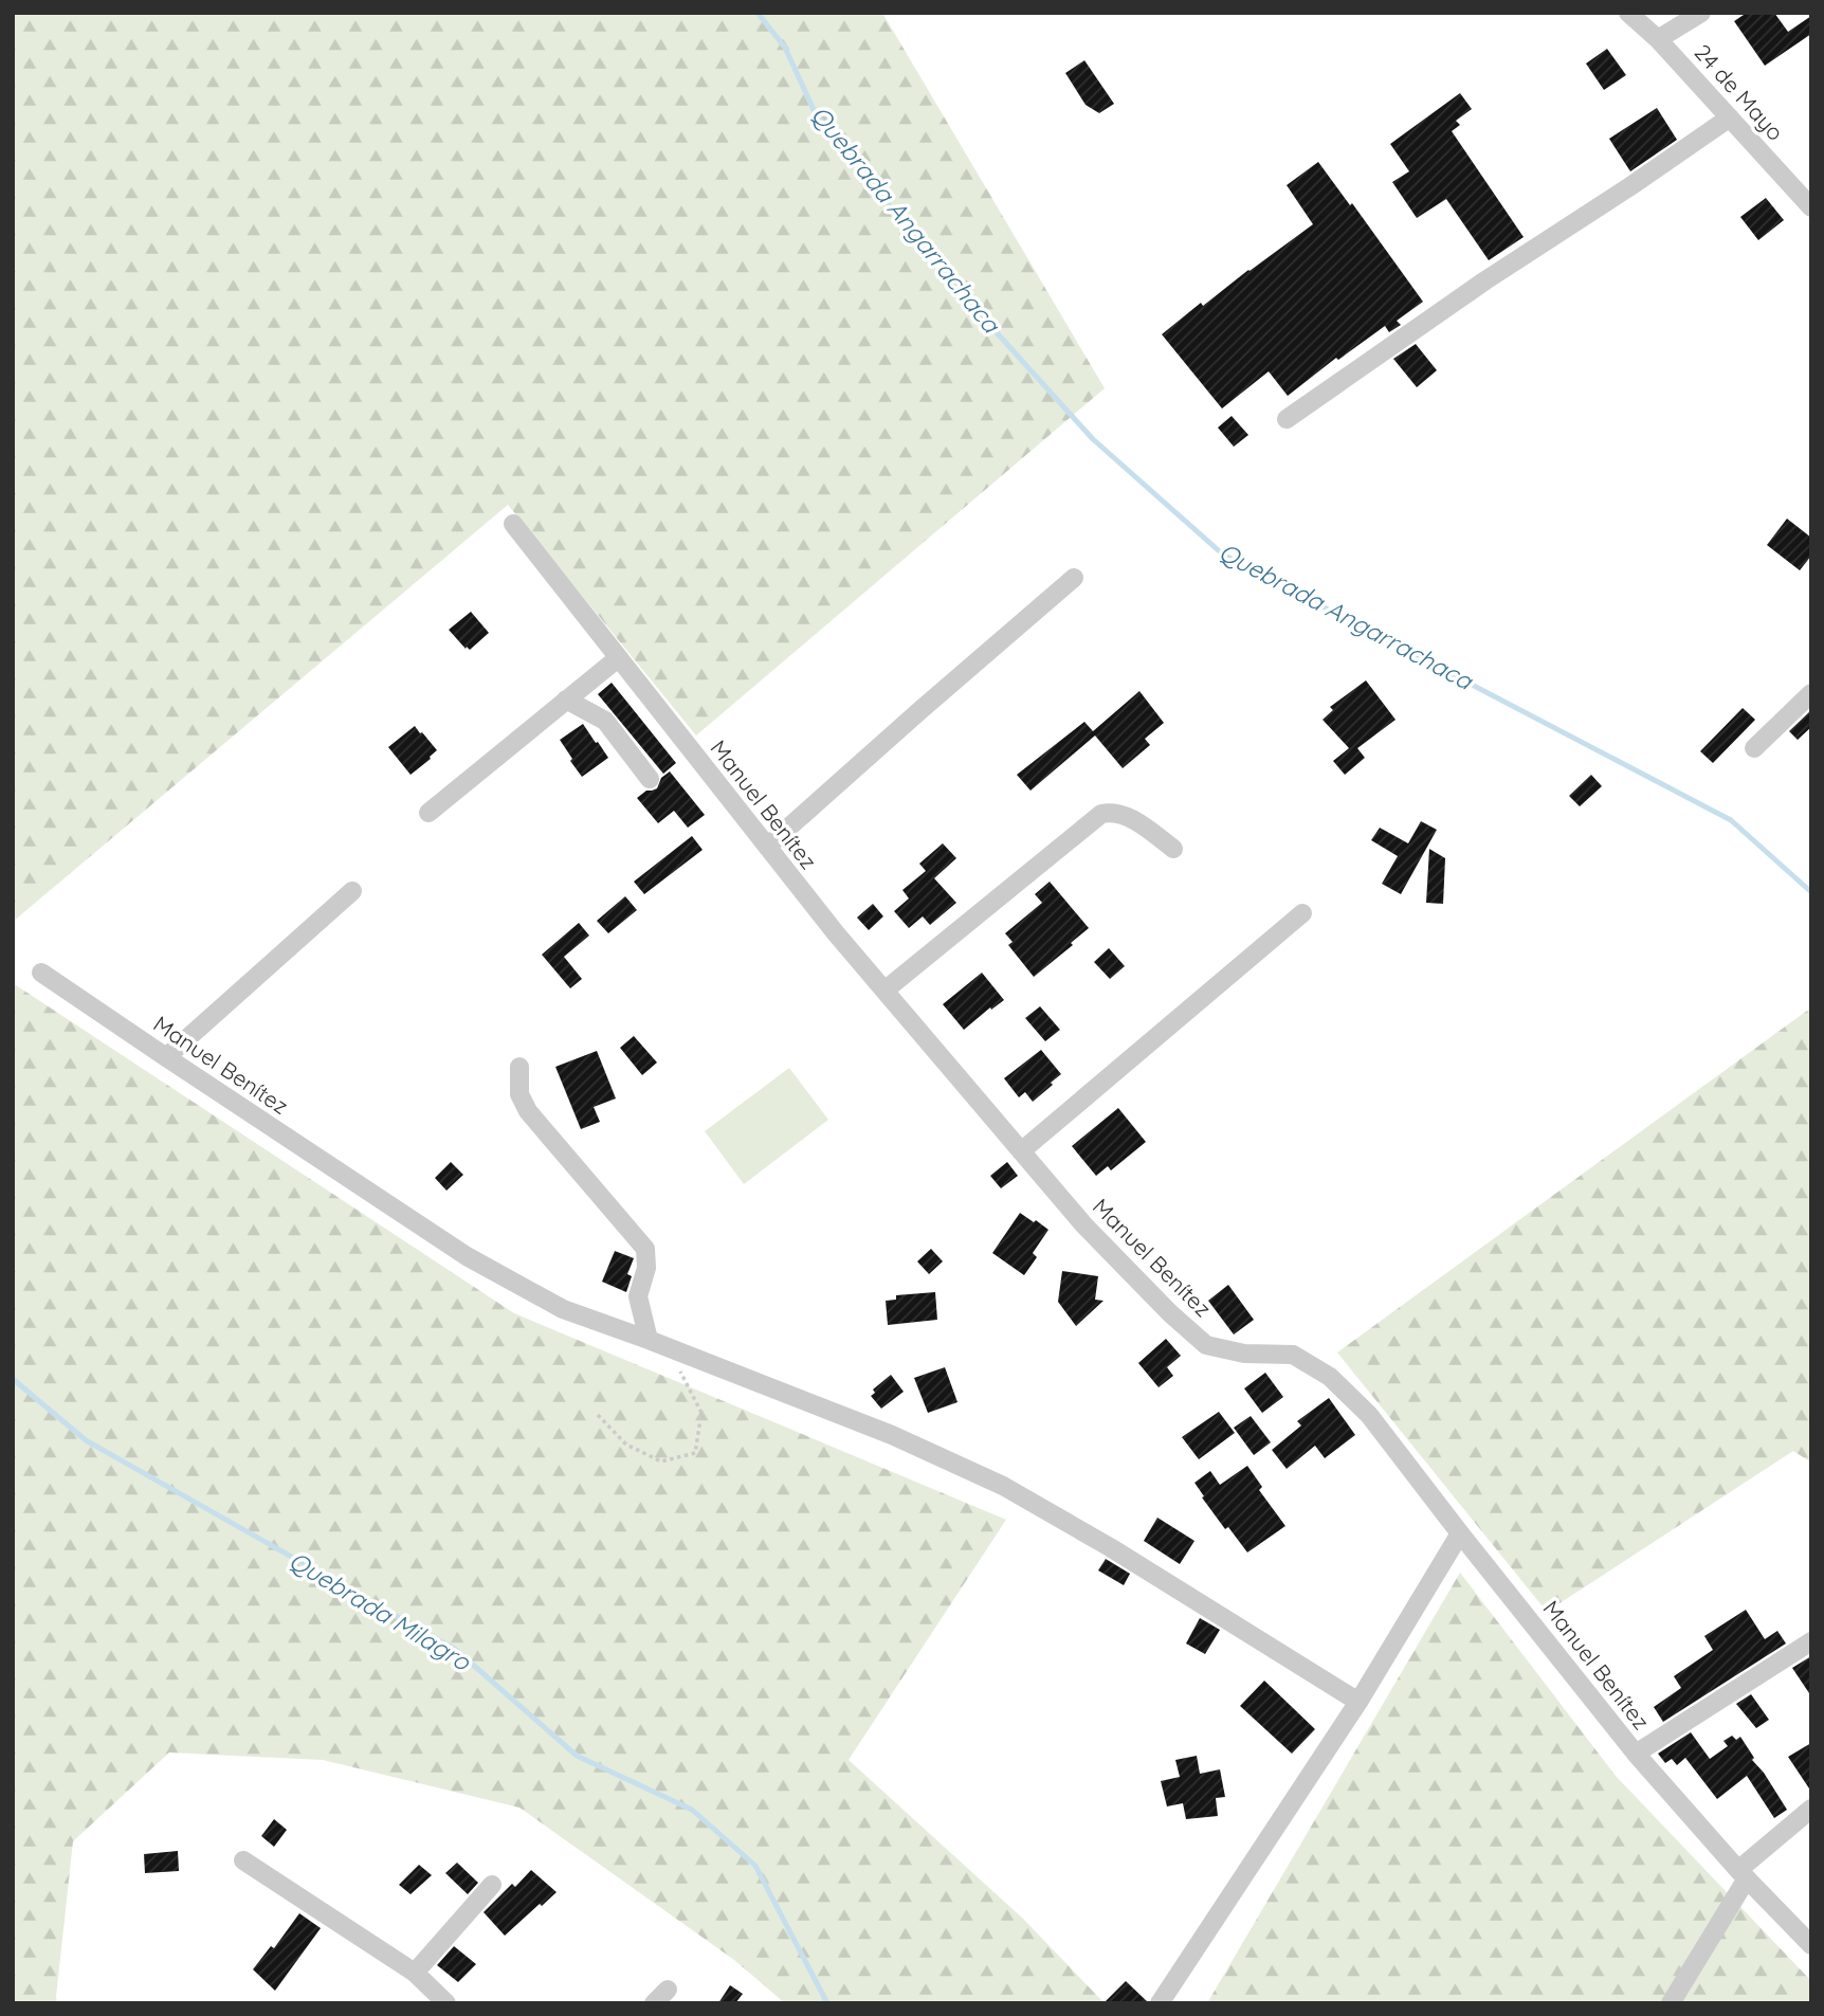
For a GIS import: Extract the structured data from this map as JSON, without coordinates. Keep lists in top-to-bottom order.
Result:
{
  "streets": {
    "street": ["24 de Mayo", "Manuel Benítez"]
  },
  "water": ["Quebrada Angarrachaca", "Quebrada Milagro"]
}
